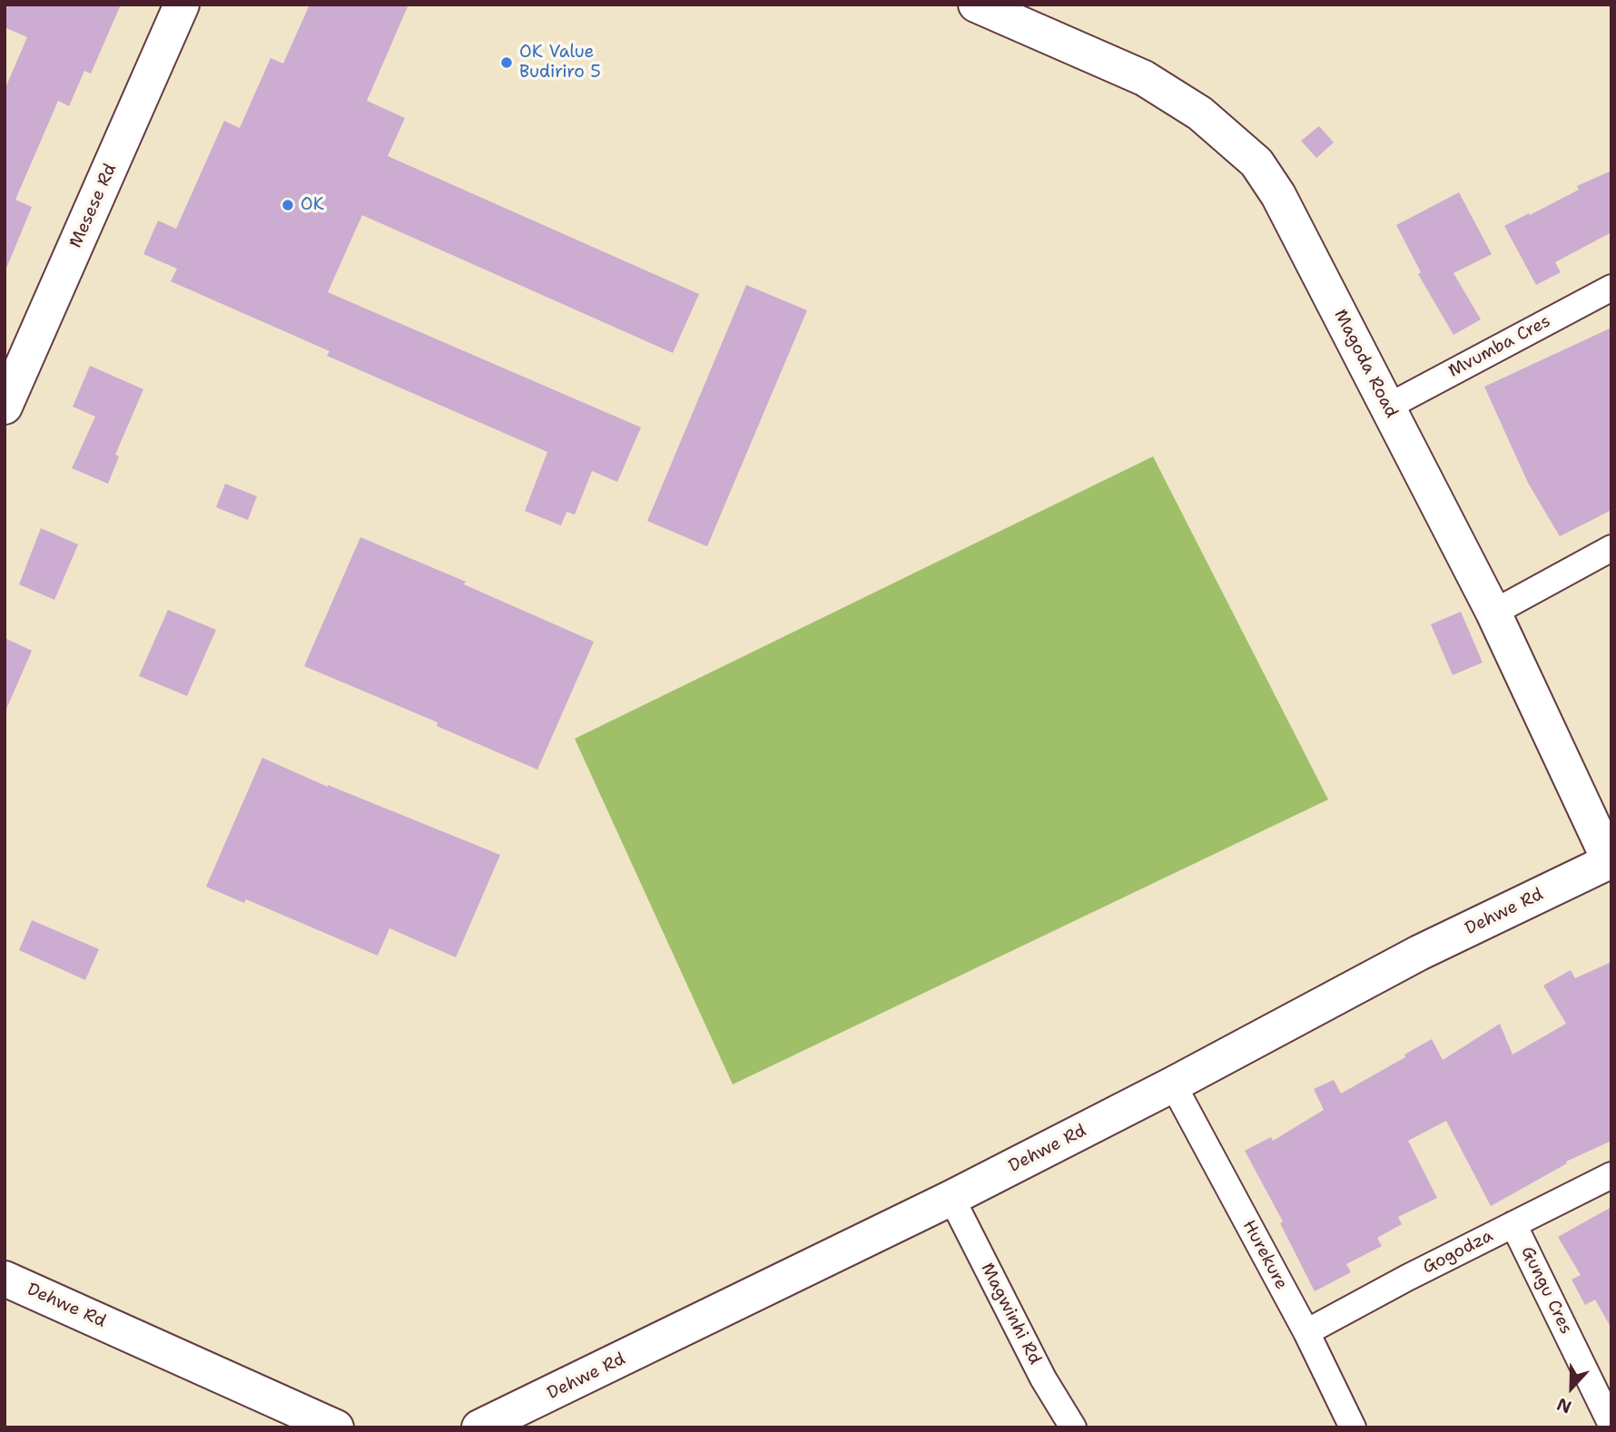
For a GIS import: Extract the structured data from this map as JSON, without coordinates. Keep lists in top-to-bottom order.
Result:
{
  "streets": {
    "street": [
      "Mesese Rd",
      "Mvumba Cres",
      "Magoda Road",
      "Dehwe Rd",
      "Gogodza",
      "Hurekure",
      "Gungu Cres",
      "Magwinhi Rd"
    ]
  },
  "crossings": [
    ["Mvumba Cres", "Magoda Road"],
    ["Magoda Road", "Dehwe Rd"],
    ["Dehwe Rd", "Hurekure"],
    ["Dehwe Rd", "Magwinhi Rd"],
    ["Gogodza", "Hurekure"],
    ["Gogodza", "Gungu Cres"]
  ],
  "places": ["OK Value Budiriro 5", "OK"],
  "north": "bottom"
}
